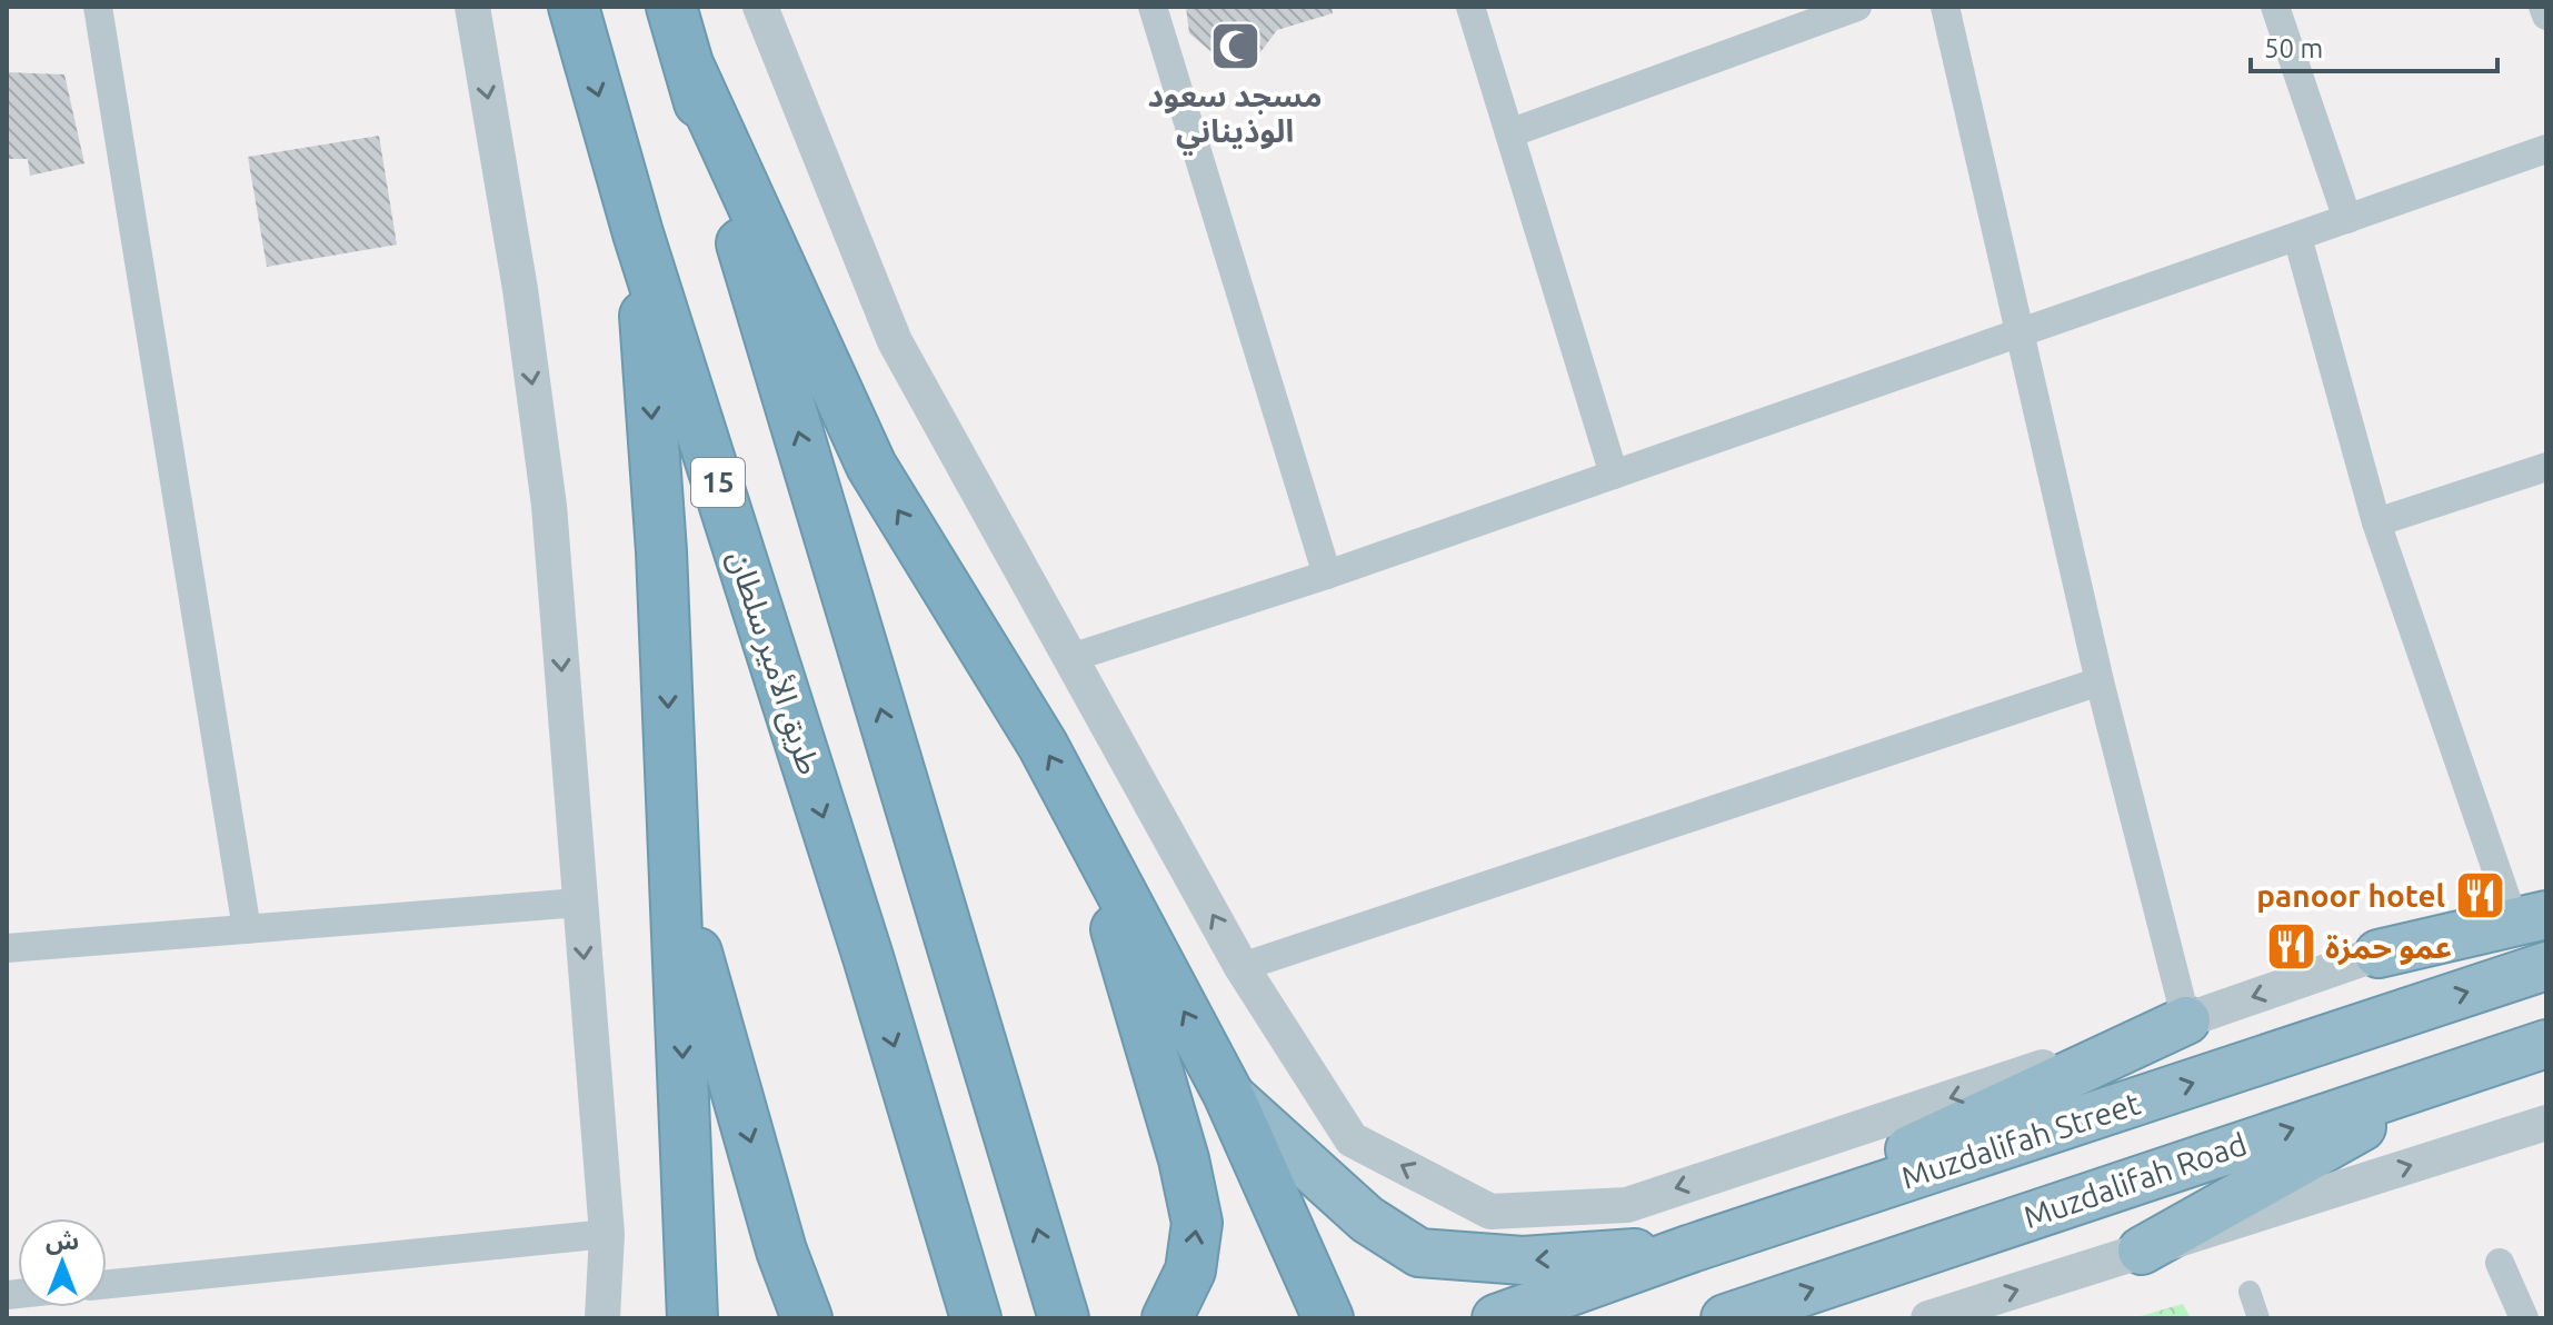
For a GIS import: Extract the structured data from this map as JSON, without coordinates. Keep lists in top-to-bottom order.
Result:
{
  "streets": {
    "highway": [
      "15",
      "طريق الأمير سلطان",
      "Muzdalifah Street",
      "Muzdalifah Road"
    ]
  },
  "places": {
    "mosque": ["مسجد سعود الوذيناني"],
    "restaurant": ["panoor hotel", "عمو حمزة"]
  },
  "scale_bar": "50 m",
  "north": "top"
}
